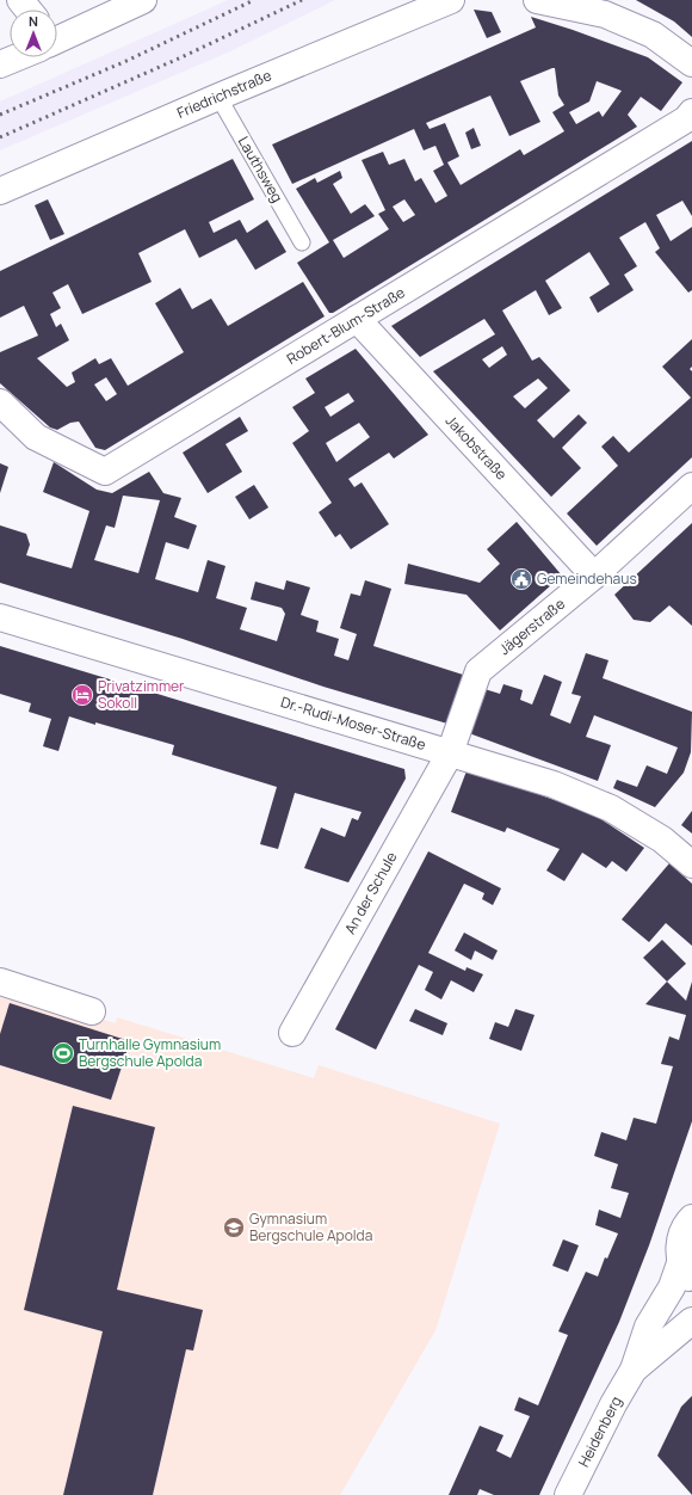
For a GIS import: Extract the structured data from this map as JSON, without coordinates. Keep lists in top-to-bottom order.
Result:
{
  "streets": {
    "street": [
      "Friedrichstraße",
      "Robert-Blum-Straße",
      "Jakobstraße",
      "Jägerstraße",
      "Dr.-Rudi-Moser-Straße",
      "An der Schule",
      "Heidenberg"
    ],
    "lane": ["Lauthsweg"]
  },
  "crossings": [
    ["Friedrichstraße", "Lauthsweg"],
    ["Robert-Blum-Straße", "Jakobstraße"],
    ["Jakobstraße", "Jägerstraße"],
    ["Jägerstraße", "Dr.-Rudi-Moser-Straße"],
    ["Jägerstraße", "An der Schule"],
    ["Dr.-Rudi-Moser-Straße", "An der Schule"]
  ],
  "places": {
    "public building": ["Gemeindehaus"],
    "hotel": ["Privatzimmer Sokoll"],
    "sports": ["Turnhalle Gymnasium Bergschule Apolda"],
    "school or university": ["Gymnasium Bergschule Apolda"]
  },
  "north": "top"
}
